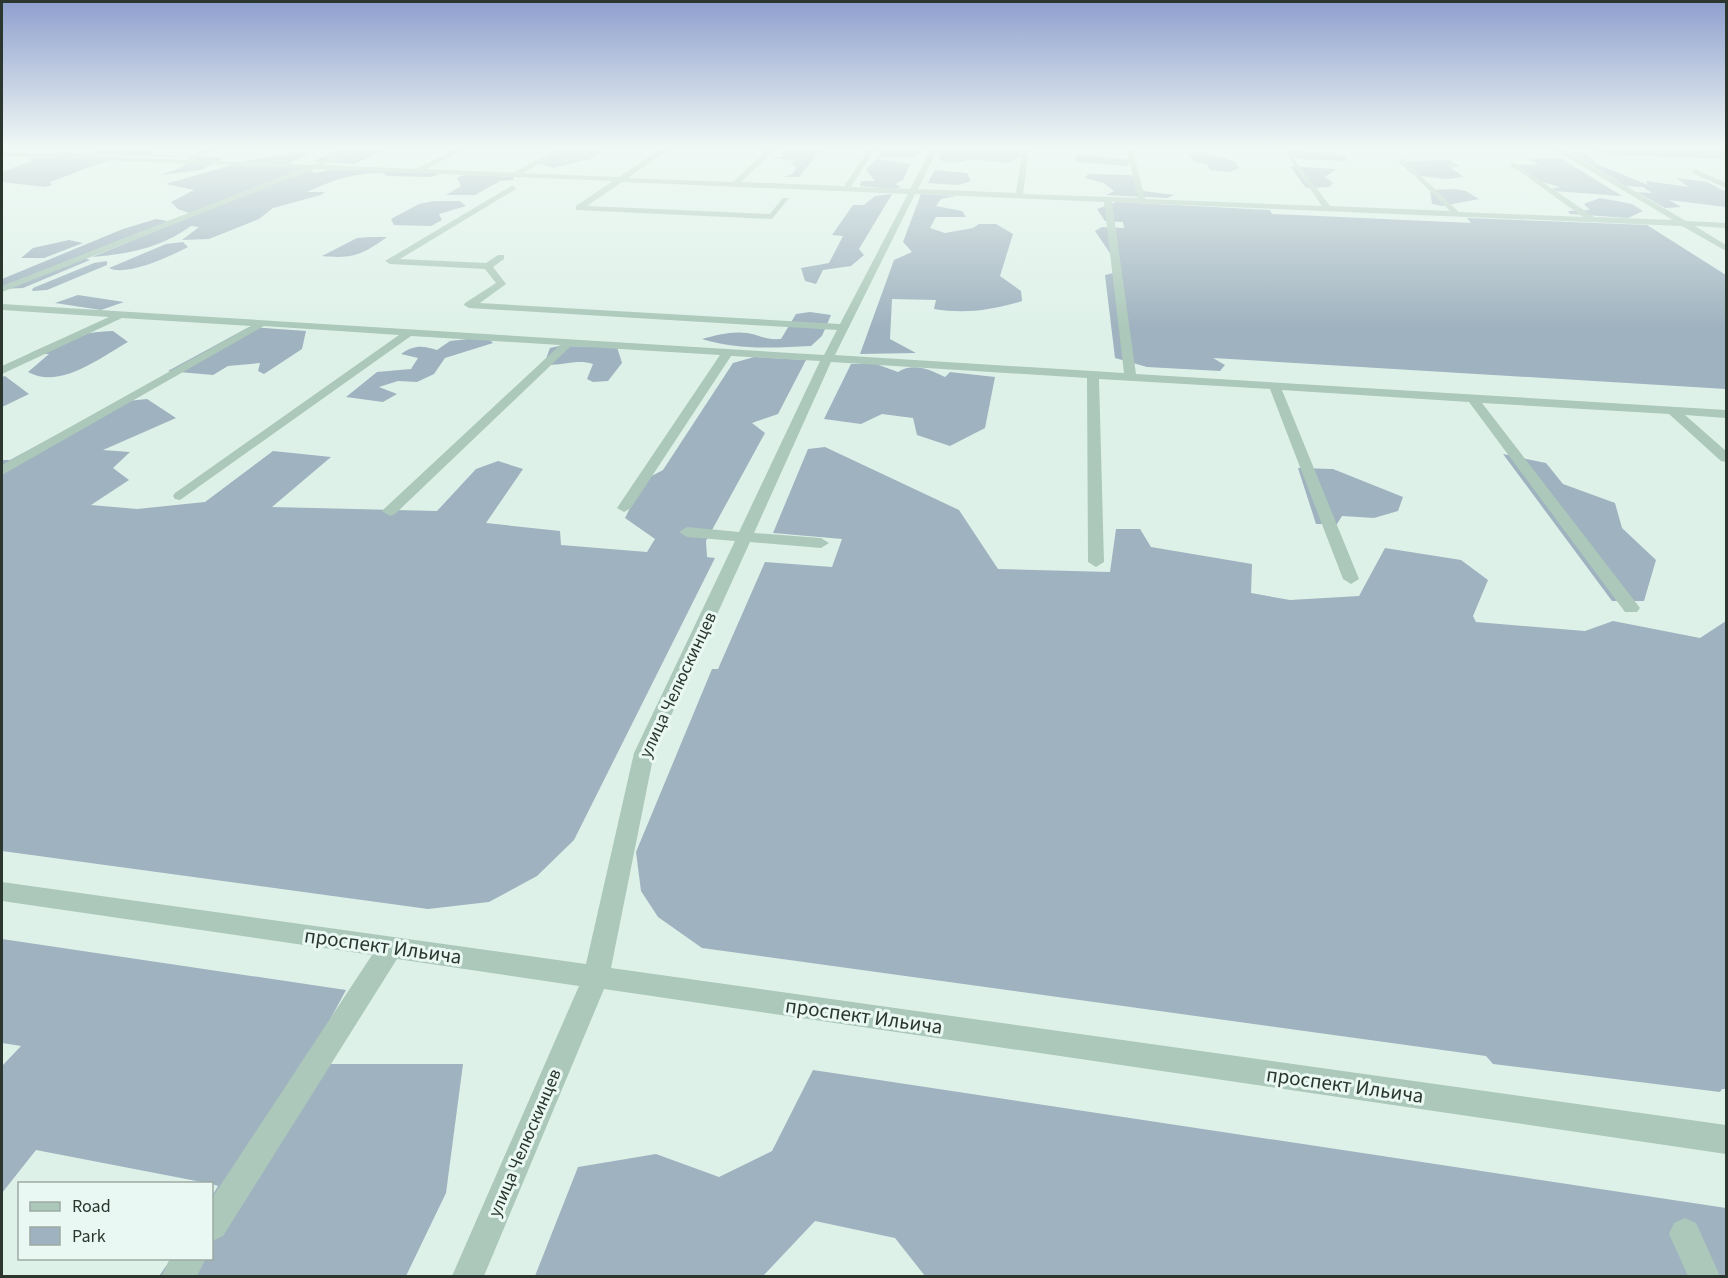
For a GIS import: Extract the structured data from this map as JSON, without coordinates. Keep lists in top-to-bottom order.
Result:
{
  "streets": {
    "street": ["улица Челюскинцев", "проспект Ильича"]
  },
  "crossings": [
    ["улица Челюскинцев", "проспект Ильича"]
  ],
  "legend": ["Road", "Park"]
}
